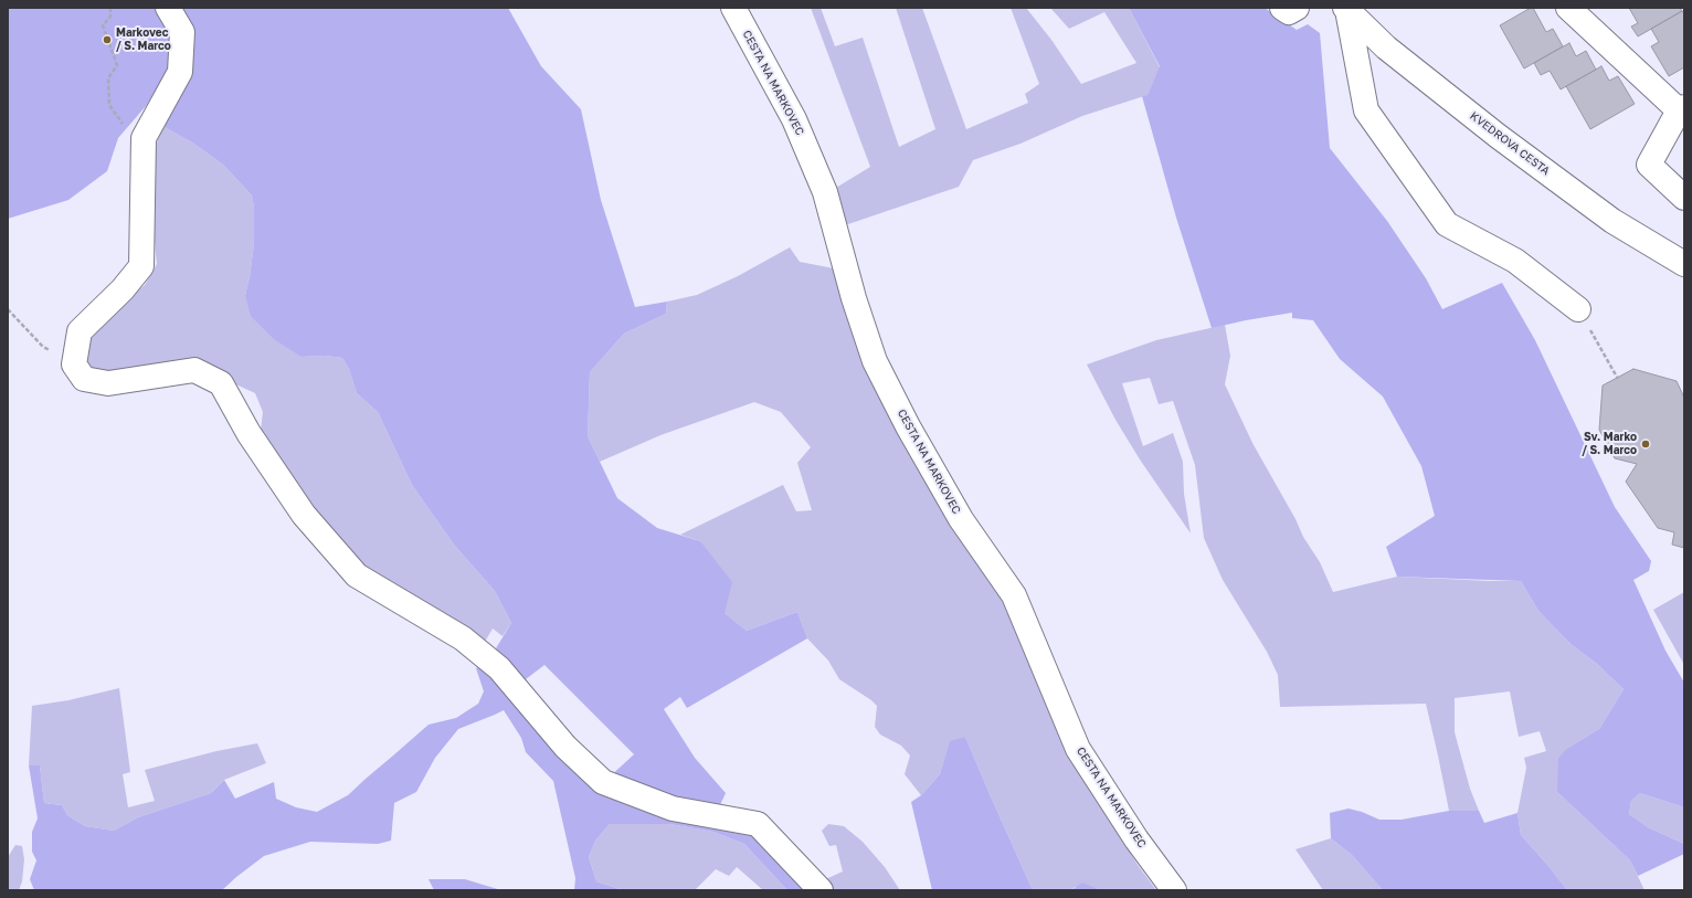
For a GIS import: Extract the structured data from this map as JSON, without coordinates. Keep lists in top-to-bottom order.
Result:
{
  "streets": {
    "street": ["CESTA NA MARKOVEC", "KVEDROVA CESTA"]
  },
  "places": ["Markovec / S. Marco", "Sv. Marko / S. Marco"]
}
